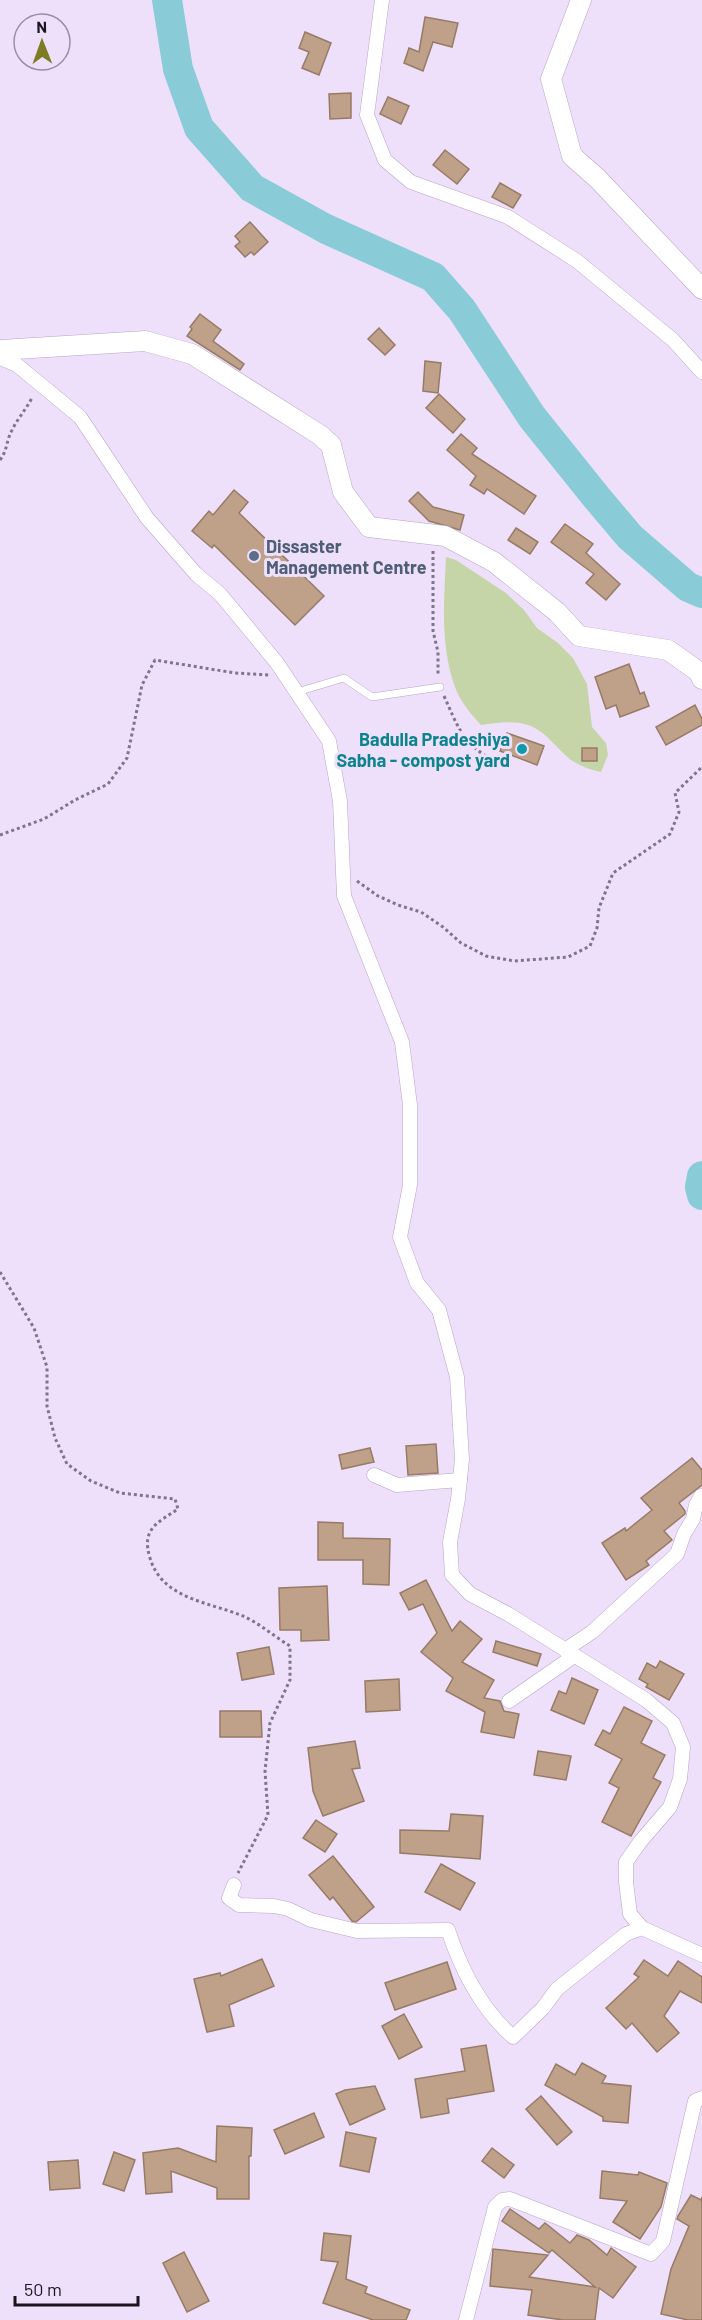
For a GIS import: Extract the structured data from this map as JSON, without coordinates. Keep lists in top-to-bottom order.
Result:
{
  "places": ["Dissaster Management Centre", "Badulla Pradeshiya Sabha - compost yard"],
  "scale_bar": "50 m",
  "north": "top"
}
